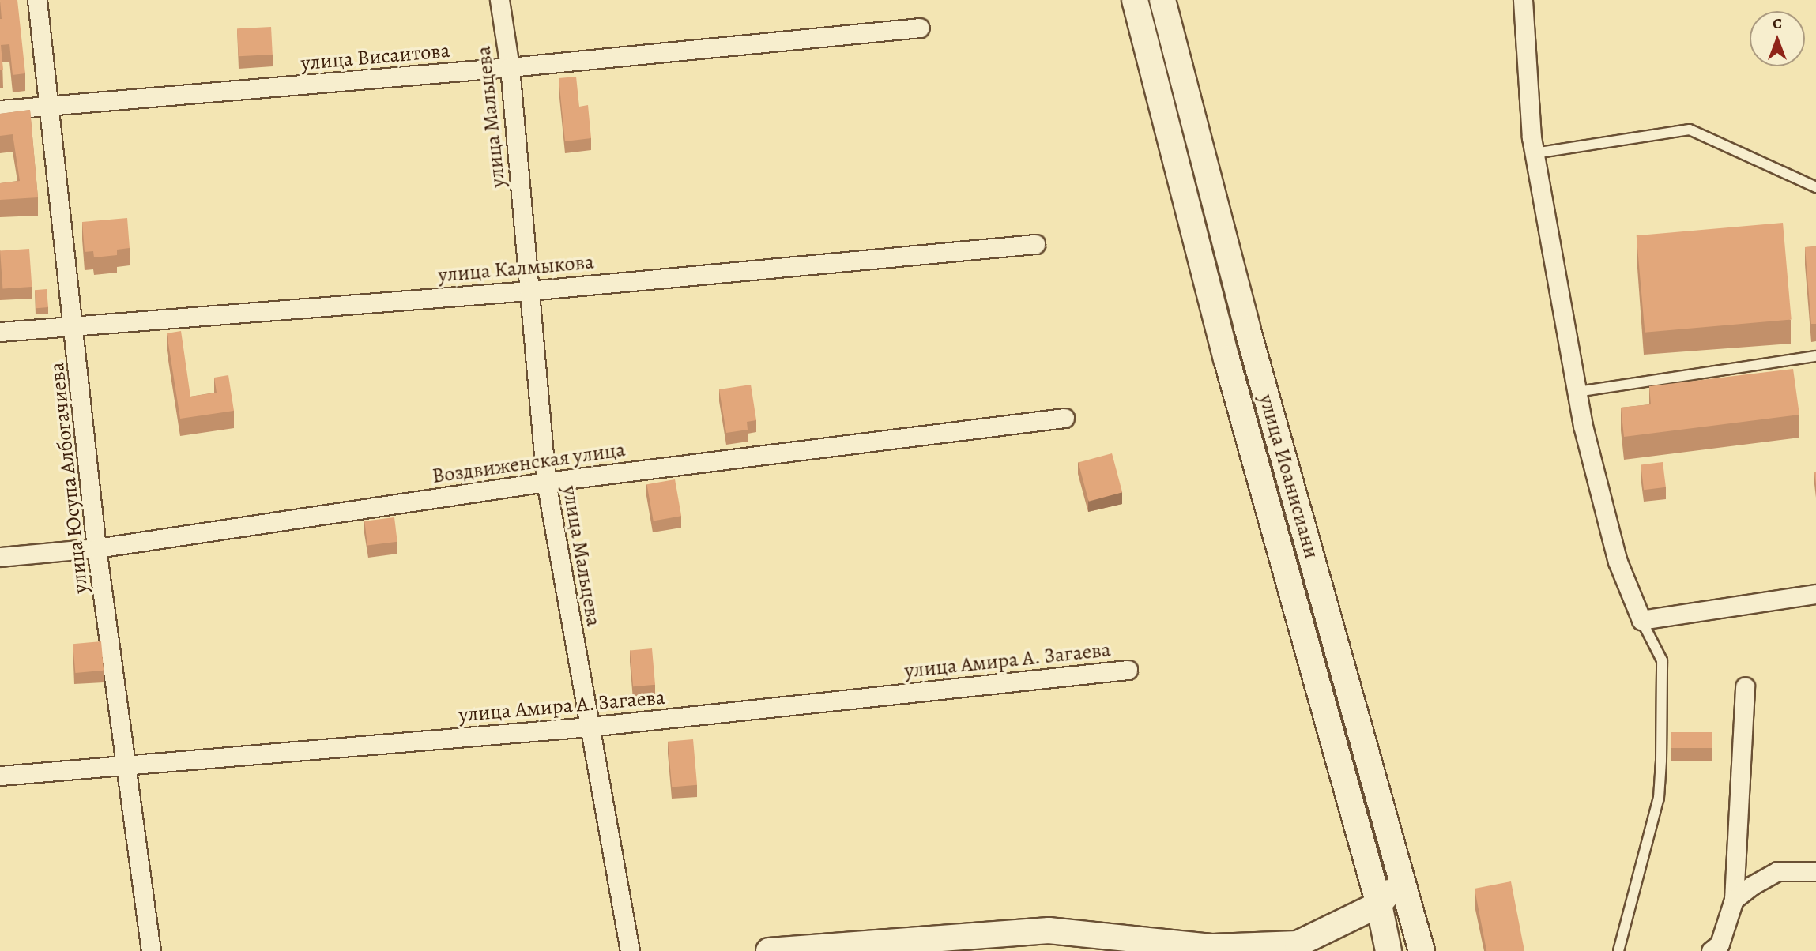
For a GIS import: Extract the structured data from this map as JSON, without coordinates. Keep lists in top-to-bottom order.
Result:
{
  "streets": {
    "main road": ["улица Иоанисиани"],
    "street": [
      "улица Висаитова",
      "улица Мальцева",
      "улица Калмыкова",
      "Воздвиженская улица",
      "улица Юсупа Албогачиева",
      "улица Амира А. Загаева"
    ]
  },
  "crossings": [
    ["улица Висаитова", "улица Мальцева"],
    ["улица Висаитова", "улица Юсупа Албогачиева"],
    ["улица Мальцева", "улица Калмыкова"],
    ["улица Мальцева", "Воздвиженская улица"],
    ["улица Мальцева", "улица Амира А. Загаева"],
    ["улица Калмыкова", "улица Юсупа Албогачиева"],
    ["Воздвиженская улица", "улица Юсупа Албогачиева"],
    ["улица Юсупа Албогачиева", "улица Амира А. Загаева"]
  ],
  "north": "top"
}
